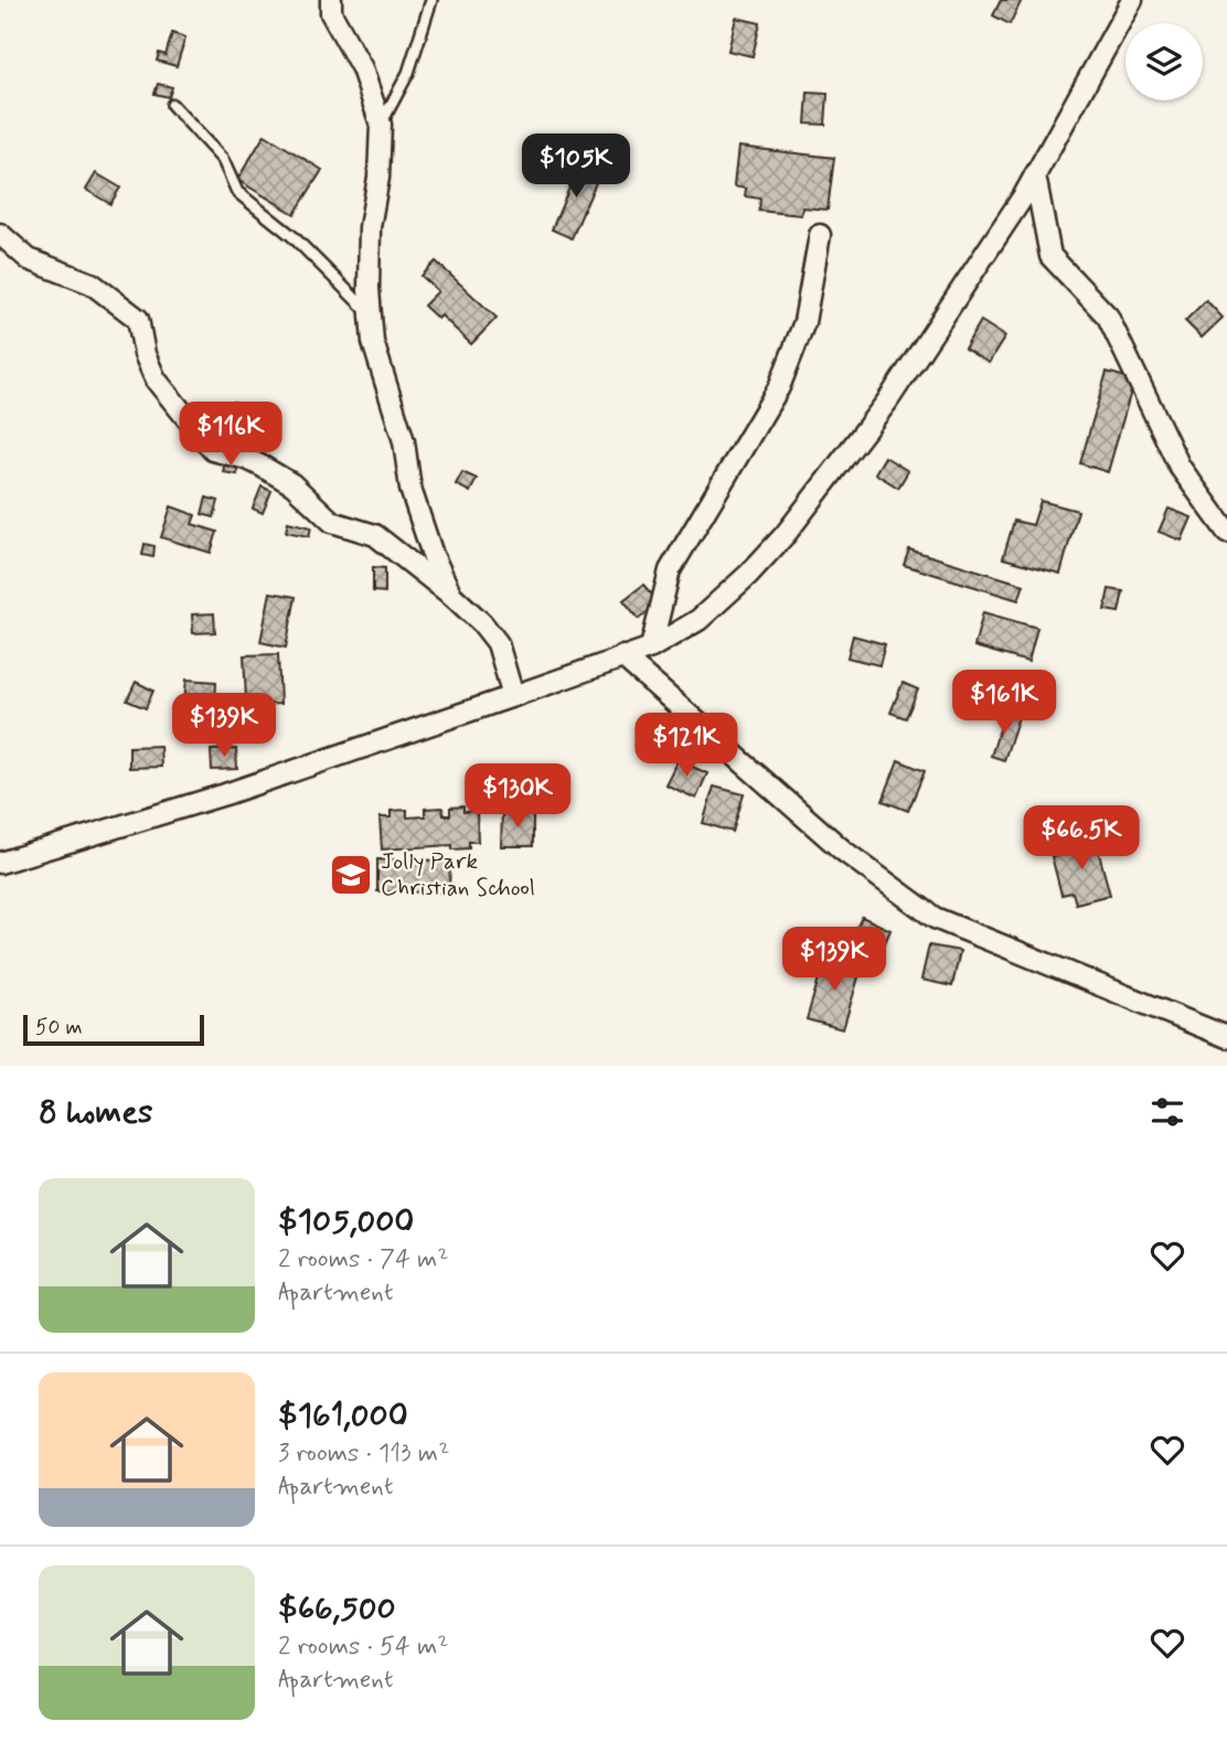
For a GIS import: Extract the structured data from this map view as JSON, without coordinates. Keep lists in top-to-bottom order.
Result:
{
  "places": {
    "school or university": ["Jolly Park Christian School"]
  },
  "scale_bar": "50 m",
  "page": {
    "price": [
      "$105K",
      "$116K",
      "$161K",
      "$139K",
      "$121K",
      "$130K",
      "$66.5K",
      "$139K"
    ],
    "scale": "50 m",
    "heading": "8 homes",
    "list": [
      {
        "name": "$105,000",
        "note": "2 rooms · 74 m² · Apartment"
      },
      {
        "name": "$161,000",
        "note": "3 rooms · 113 m² · Apartment"
      },
      {
        "name": "$66,500",
        "note": "2 rooms · 54 m² · Apartment"
      }
    ]
  }
}
